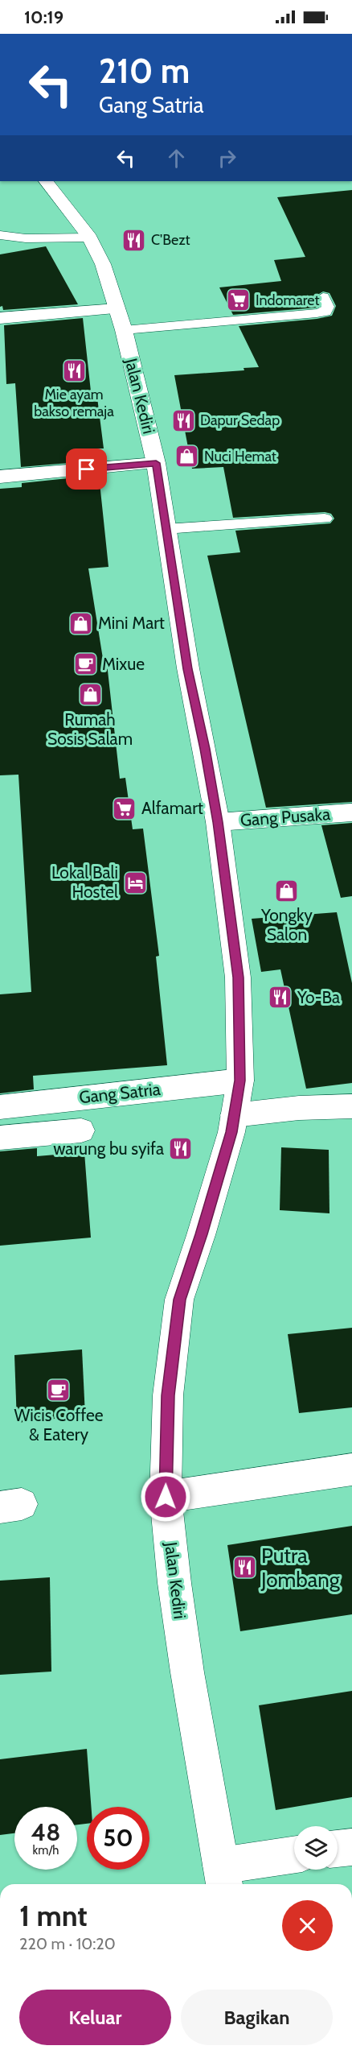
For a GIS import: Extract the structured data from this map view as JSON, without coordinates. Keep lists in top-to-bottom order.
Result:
{
  "streets": {
    "main road": ["Jalan Kediri", "Gang Pusaka", "Gang Satria"]
  },
  "crossings": [
    ["Jalan Kediri", "Gang Pusaka"],
    ["Jalan Kediri", "Gang Satria"]
  ],
  "places": {
    "restaurant": [
      "C'Bezt",
      "Mie ayam bakso remaja",
      "Dapur Sedap",
      "Yo-Ba",
      "warung bu syifa",
      "Putra Jombang"
    ],
    "supermarket": ["Indomaret", "Alfamart"],
    "shop": [
      "Nuci Hemat",
      "Mini Mart",
      "Rumah Sosis Salam",
      "Yongky Salon"
    ],
    "cafe": ["Mixue", "Wicis Coffee & Eatery"],
    "hotel": ["Lokal Bali Hostel"]
  },
  "page": {
    "status": "10:19",
    "turn": ["210 m", "Gang Satria"],
    "speed": "48 km/h",
    "limit": "50",
    "heading": ["1 mnt", "220 m · 10:20"],
    "buttons": ["Keluar", "Bagikan"]
  }
}
